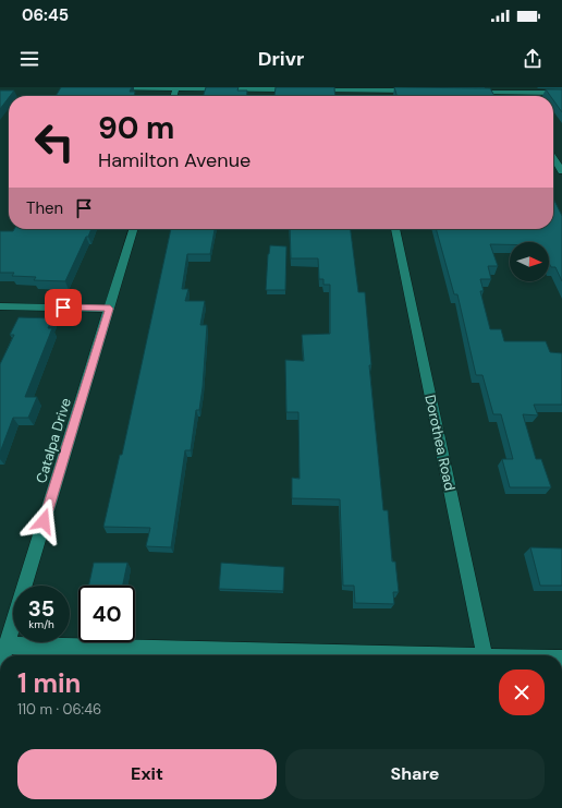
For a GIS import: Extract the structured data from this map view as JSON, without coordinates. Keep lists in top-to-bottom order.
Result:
{
  "streets": {
    "street": ["Catalpa Drive", "Dorothea Road"]
  },
  "north": "right",
  "page": {
    "status": "06:45",
    "header": "Drivr",
    "turn": ["90 m", "Hamilton Avenue"],
    "then": "Then",
    "speed": "35 km/h",
    "limit": "40",
    "heading": ["1 min", "110 m · 06:46"],
    "buttons": ["Exit", "Share"]
  }
}
